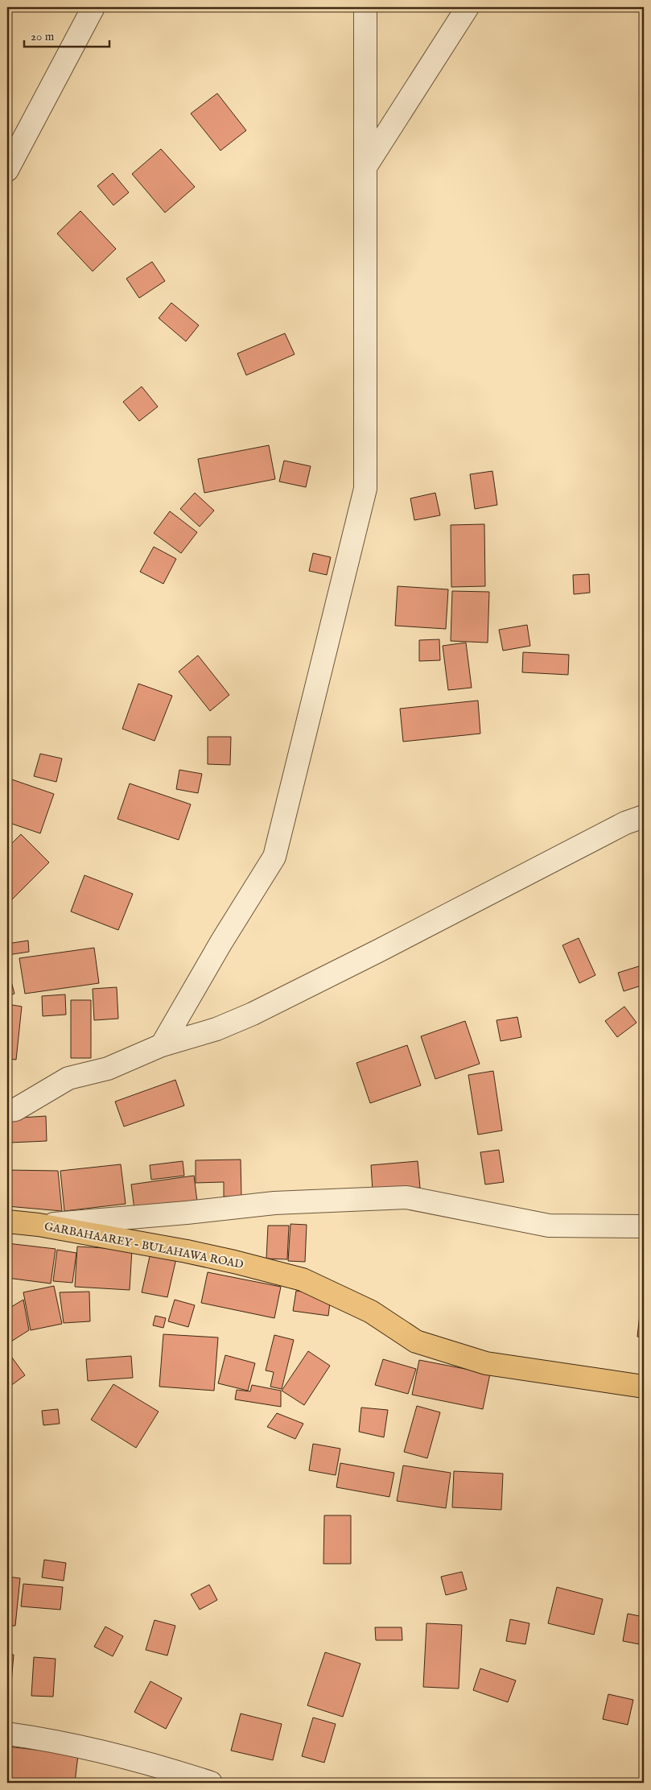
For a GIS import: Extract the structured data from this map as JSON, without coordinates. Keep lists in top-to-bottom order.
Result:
{
  "streets": {
    "main road": ["GARBAHAAREY - BULAHAWA ROAD"]
  },
  "scale_bar": "20 m"
}
